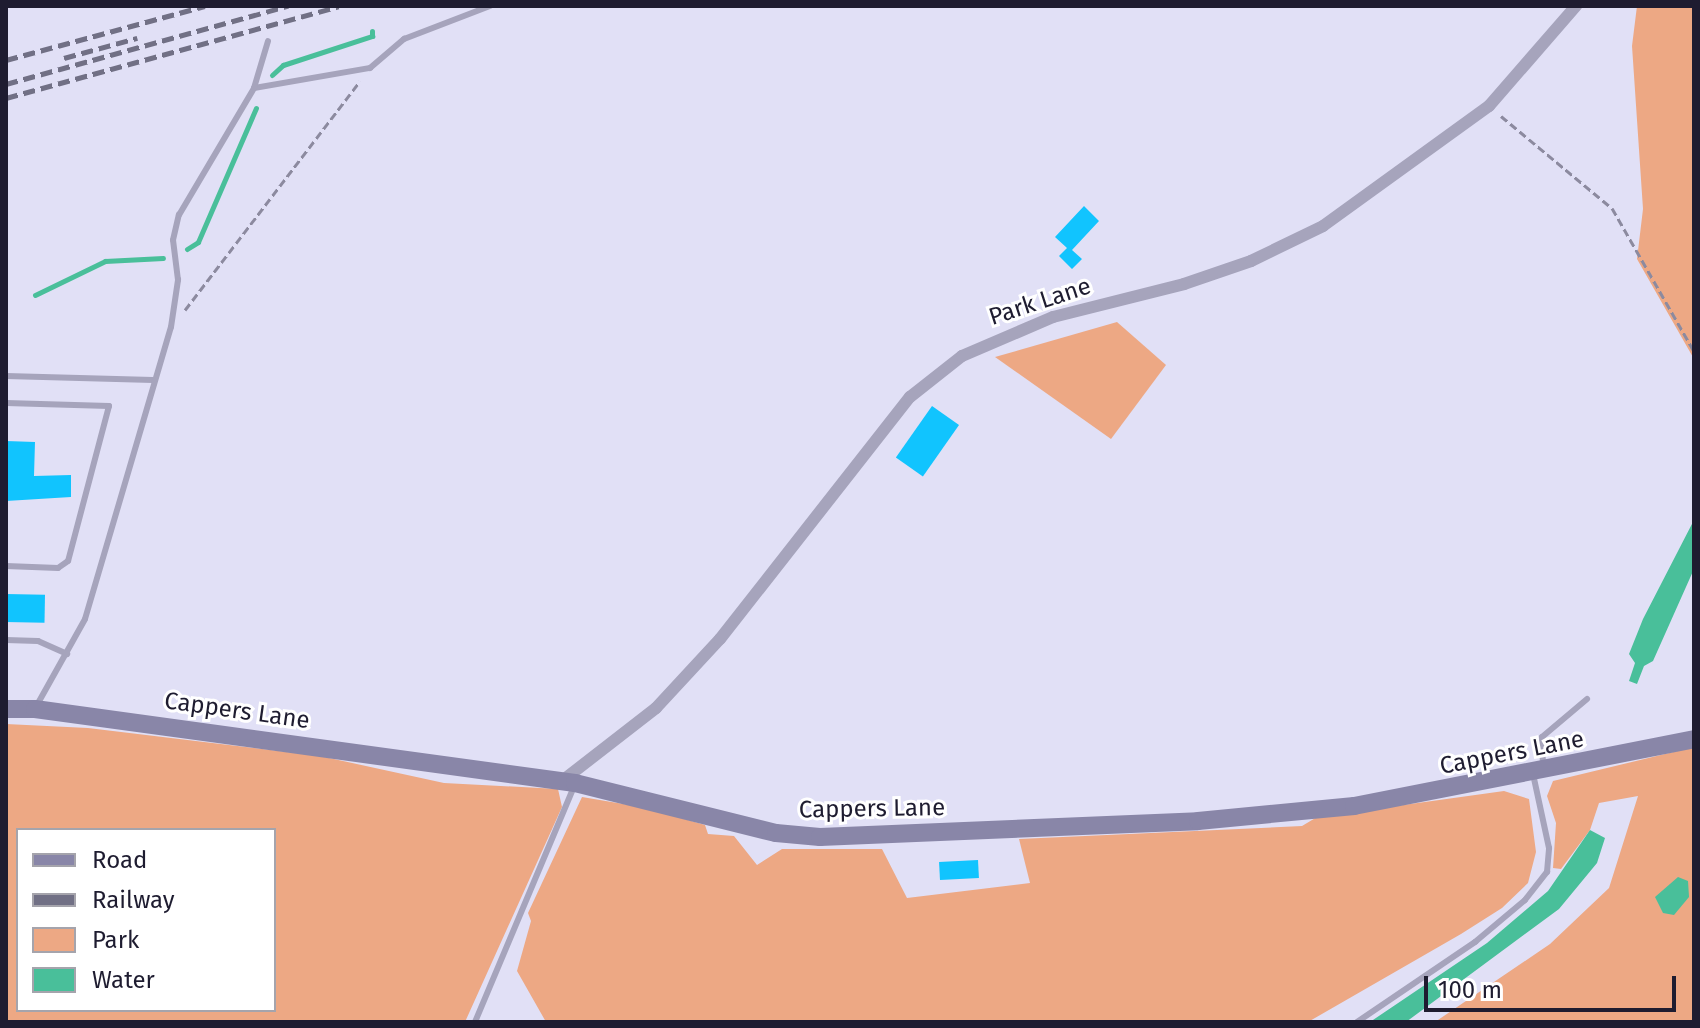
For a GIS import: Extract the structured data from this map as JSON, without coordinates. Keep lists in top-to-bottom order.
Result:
{
  "streets": {
    "street": ["Park Lane", "Cappers Lane"]
  },
  "crossings": [
    ["Park Lane", "Cappers Lane"]
  ],
  "legend": [
    "Road",
    "Railway",
    "Park",
    "Water"
  ],
  "scale_bar": "100 m"
}
